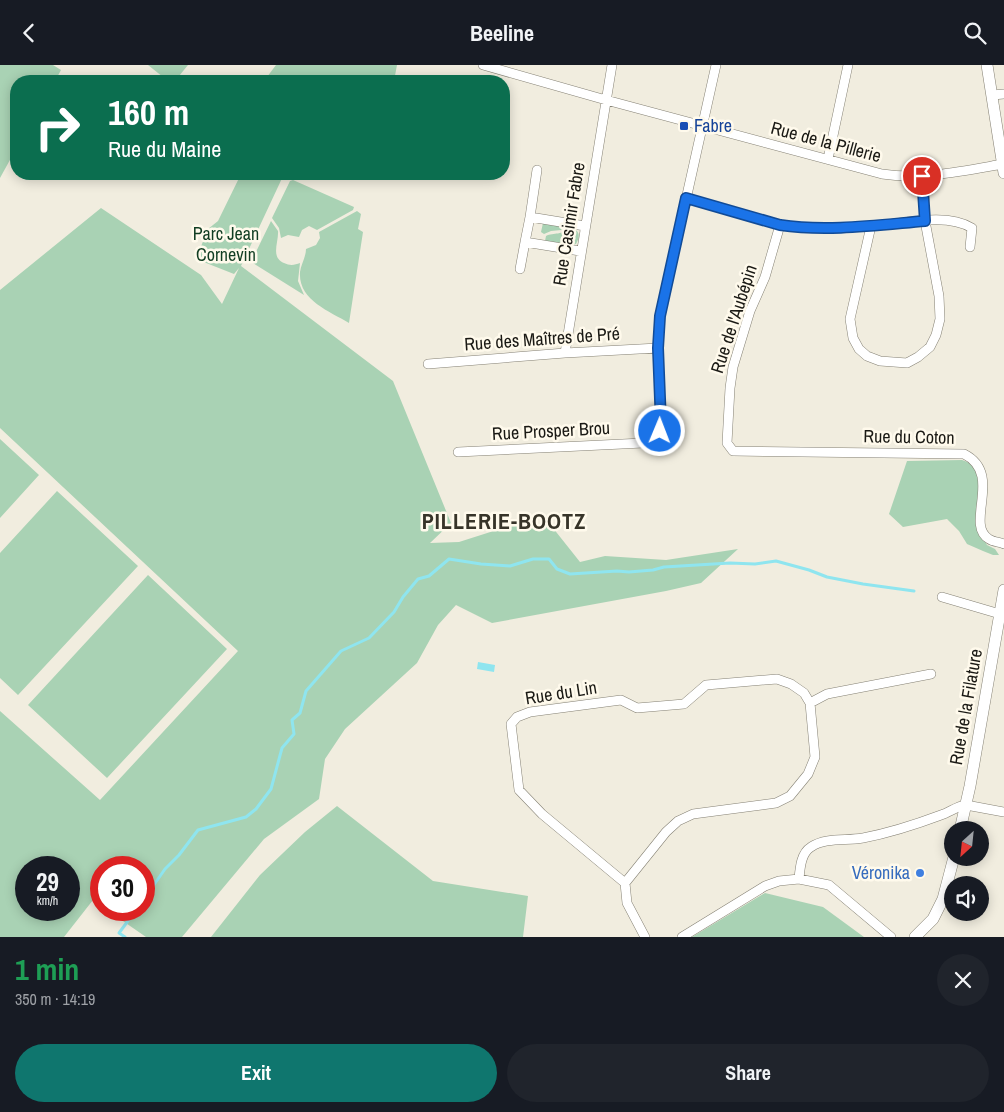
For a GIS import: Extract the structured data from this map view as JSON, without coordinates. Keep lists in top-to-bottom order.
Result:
{
  "streets": {
    "street": [
      "Rue de la Pillerie",
      "Rue Casimir Fabre",
      "Rue de l'Aubépin",
      "Rue des Maîtres de Pré",
      "Rue Prosper Brou",
      "Rue du Coton",
      "Rue du Lin",
      "Rue de la Filature"
    ]
  },
  "crossings": [
    ["Rue de la Pillerie", "Rue Casimir Fabre"],
    ["Rue de la Pillerie", "Rue Prosper Brou"],
    ["Rue Casimir Fabre", "Rue des Maîtres de Pré"],
    ["Rue de l'Aubépin", "Rue du Coton"],
    ["Rue des Maîtres de Pré", "Rue Prosper Brou"]
  ],
  "districts": ["PILLERIE-BOOTZ"],
  "parks": ["Parc Jean Cornevin"],
  "places": {
    "transit": ["Fabre"],
    "other": ["Véronika"]
  },
  "north": "bottom left",
  "page": {
    "header": "Beeline",
    "turn": ["160 m", "Rue du Maine"],
    "speed": "29 km/h",
    "limit": "30",
    "heading": ["1 min", "350 m · 14:19"],
    "buttons": ["Exit", "Share"]
  }
}
